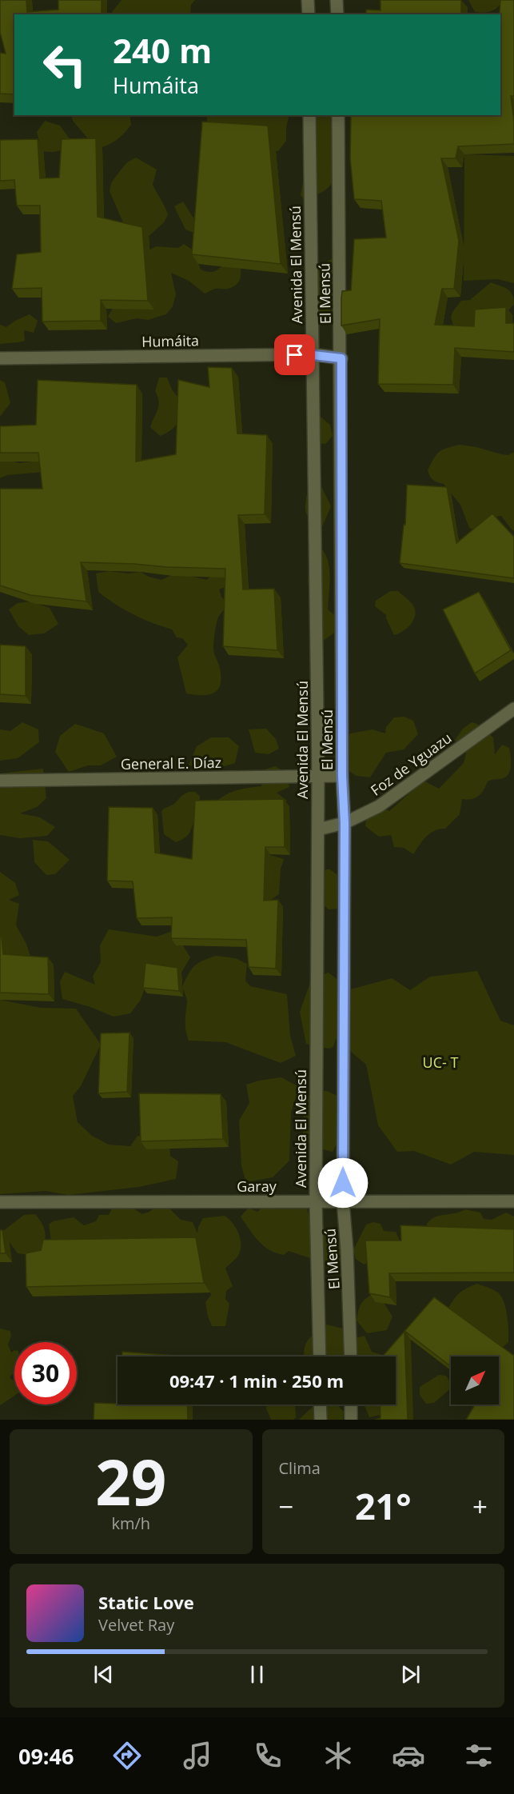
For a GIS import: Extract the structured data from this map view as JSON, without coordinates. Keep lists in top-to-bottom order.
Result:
{
  "streets": {
    "street": [
      "Avenida El Mensú",
      "El Mensú",
      "Humáita",
      "General E. Díaz",
      "Foz de Yguazu",
      "Garay"
    ]
  },
  "crossings": [
    ["Avenida El Mensú", "Humáita"],
    ["Avenida El Mensú", "General E. Díaz"],
    ["Avenida El Mensú", "Foz de Yguazu"],
    ["Avenida El Mensú", "Garay"],
    ["El Mensú", "Humáita"],
    ["El Mensú", "General E. Díaz"],
    ["El Mensú", "Foz de Yguazu"],
    ["El Mensú", "Garay"]
  ],
  "parks": ["UC- T"],
  "north": "top right",
  "page": {
    "turn": ["240 m", "Humáita"],
    "limit": "30",
    "trip": "09:47 · 1 min · 250 m",
    "tile": [
      ["29", "km/h"],
      "Clima"
    ],
    "heat": ["−", "21°", "+"],
    "song": ["Static Love", "Velvet Ray"],
    "tabs": "09:46"
  }
}
